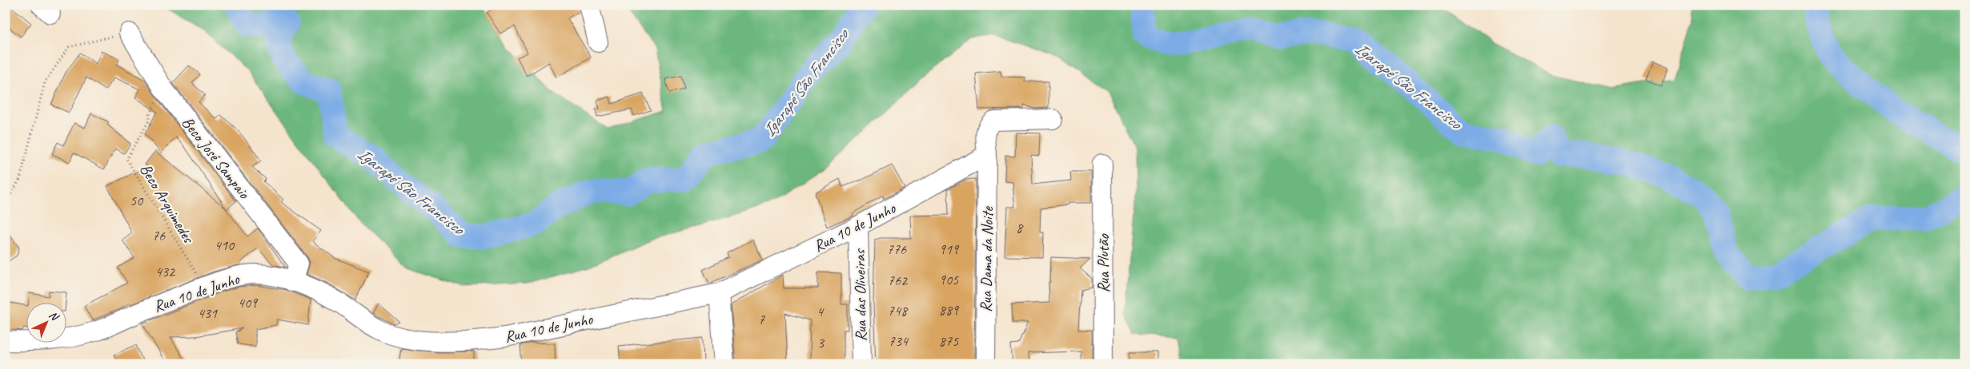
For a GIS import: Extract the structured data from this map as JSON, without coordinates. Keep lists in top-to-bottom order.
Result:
{
  "streets": {
    "street": [
      "Beco José Sampaio",
      "Rua 10 de Junho",
      "Rua Dama da Noite",
      "Rua Plutão",
      "Rua das Oliveiras"
    ],
    "path": ["Beco Arquimedes"]
  },
  "crossings": [
    ["Beco José Sampaio", "Beco Arquimedes"],
    ["Beco José Sampaio", "Rua 10 de Junho"],
    ["Beco Arquimedes", "Rua 10 de Junho"],
    ["Rua 10 de Junho", "Rua Dama da Noite"],
    ["Rua 10 de Junho", "Rua das Oliveiras"]
  ],
  "water": ["Igarapé São Francisco"],
  "house_numbers": [
    "50",
    "8",
    "76",
    "410",
    "776",
    "919",
    "432",
    "905",
    "762",
    "409",
    "889",
    "748",
    "4",
    "431",
    "7",
    "734",
    "875",
    "3"
  ],
  "north": "top right"
}
